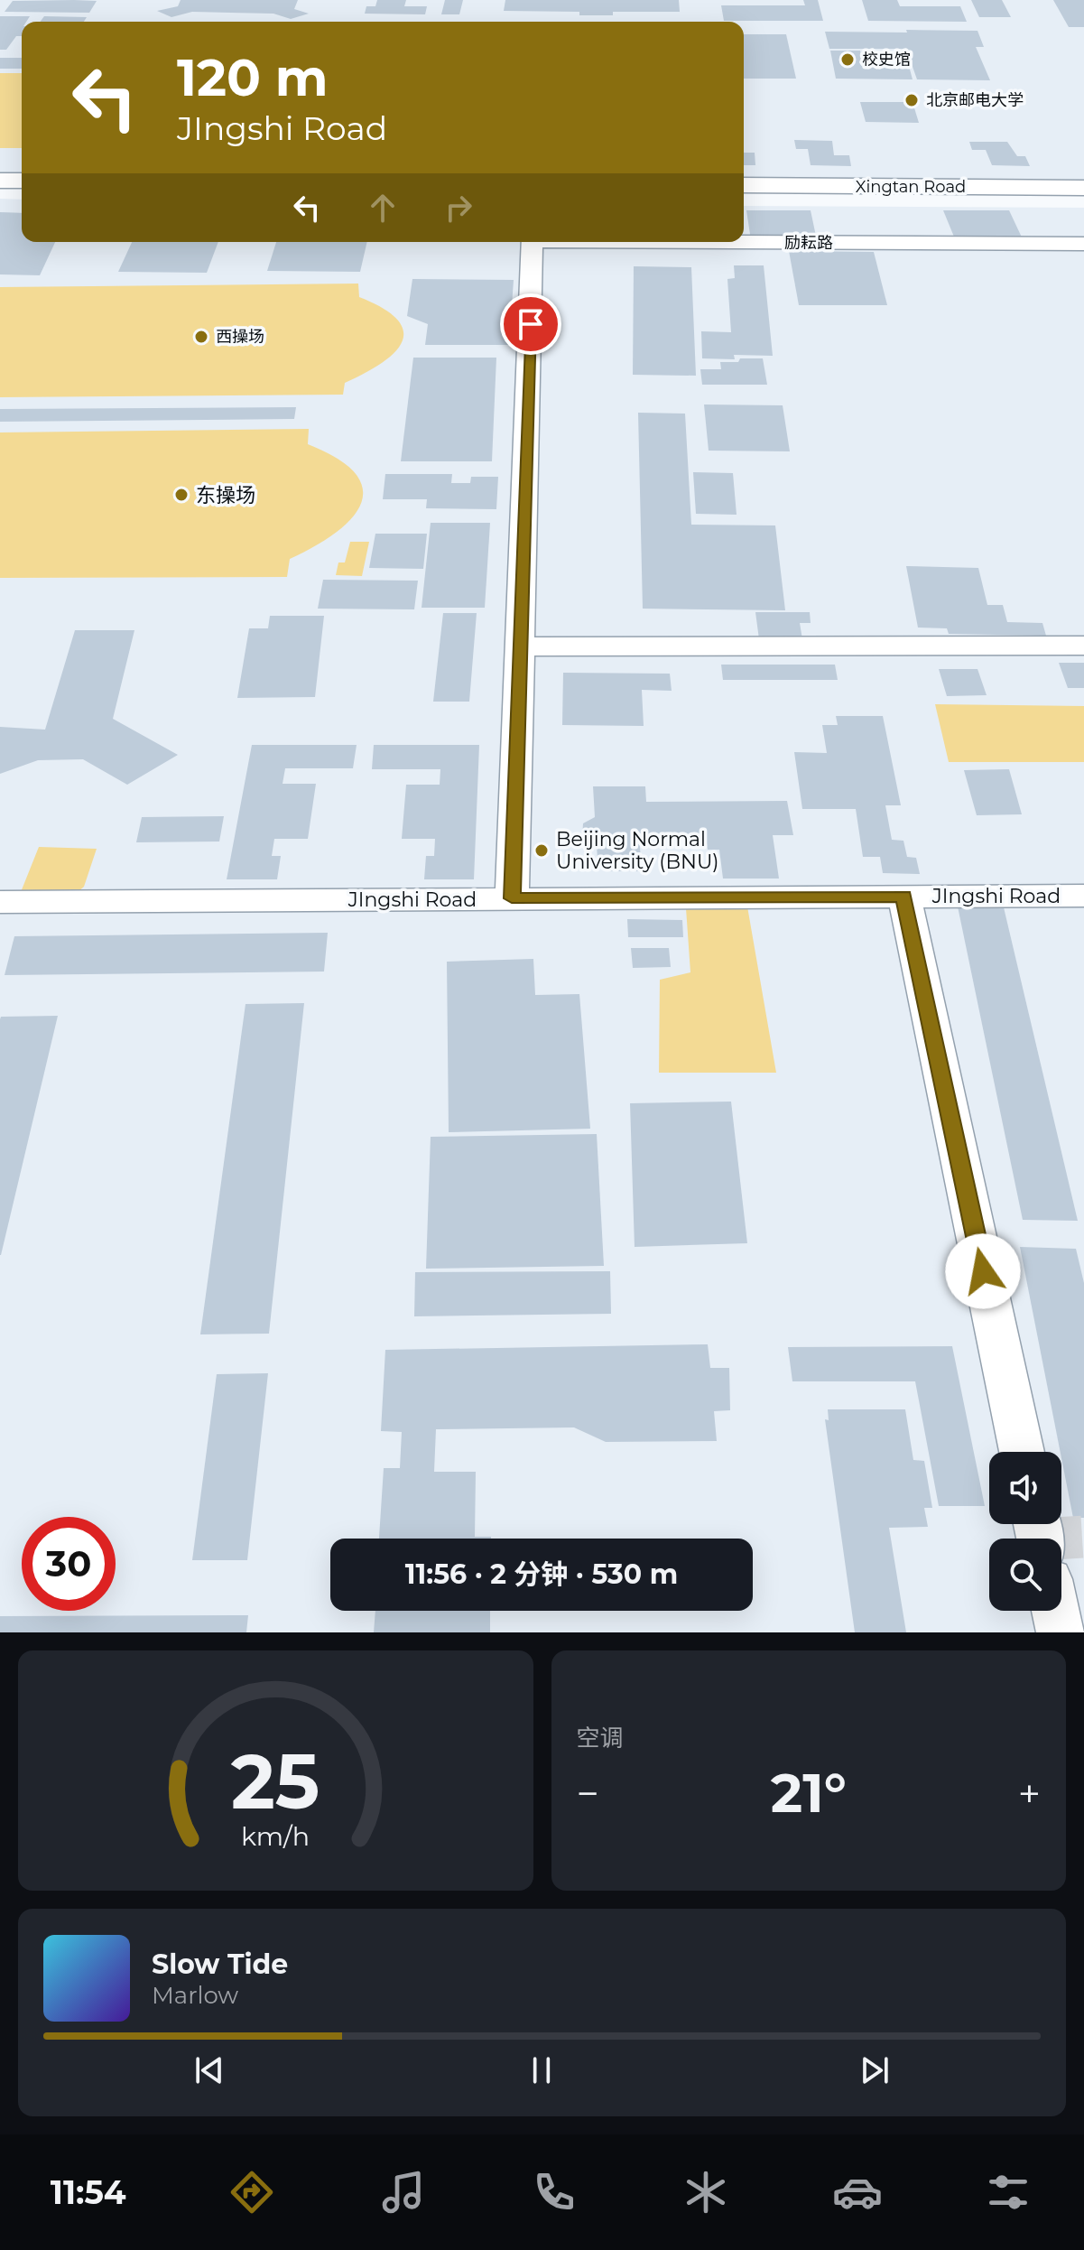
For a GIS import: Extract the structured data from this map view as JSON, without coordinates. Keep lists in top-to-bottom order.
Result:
{
  "streets": {
    "street": ["Xingtan Road", "励耘路", "JIngshi Road"]
  },
  "places": [
    "校史馆",
    "北京邮电大学",
    "西操场",
    "东操场",
    "Beijing Normal University (BNU)"
  ],
  "page": {
    "turn": ["120 m", "JIngshi Road"],
    "limit": "30",
    "trip": "11:56 · 2 分钟 · 530 m",
    "tile": "空调",
    "heat": ["−", "21°", "+"],
    "song": ["Slow Tide", "Marlow"],
    "tabs": "11:54",
    "gauge": ["25", "km/h"]
  }
}
